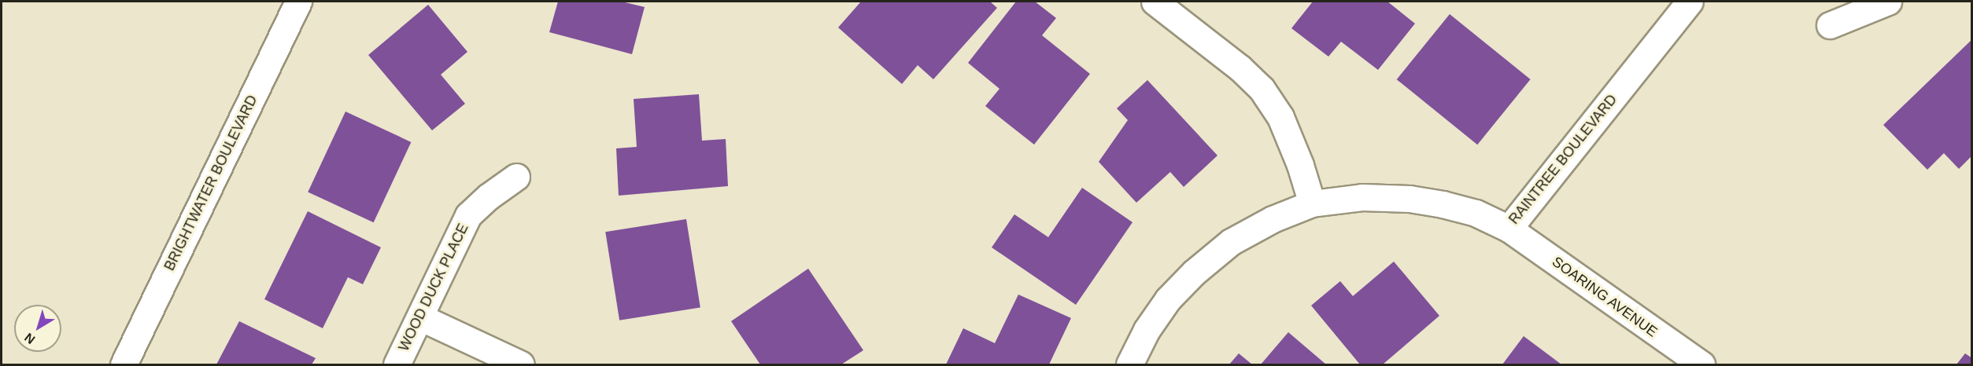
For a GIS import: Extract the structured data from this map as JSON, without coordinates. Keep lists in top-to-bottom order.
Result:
{
  "streets": {
    "street": [
      "RAINTREE BOULEVARD",
      "BRIGHTWATER BOULEVARD",
      "WOOD DUCK PLACE",
      "SOARING AVENUE"
    ]
  },
  "crossings": [
    ["RAINTREE BOULEVARD", "SOARING AVENUE"]
  ],
  "north": "bottom left"
}
